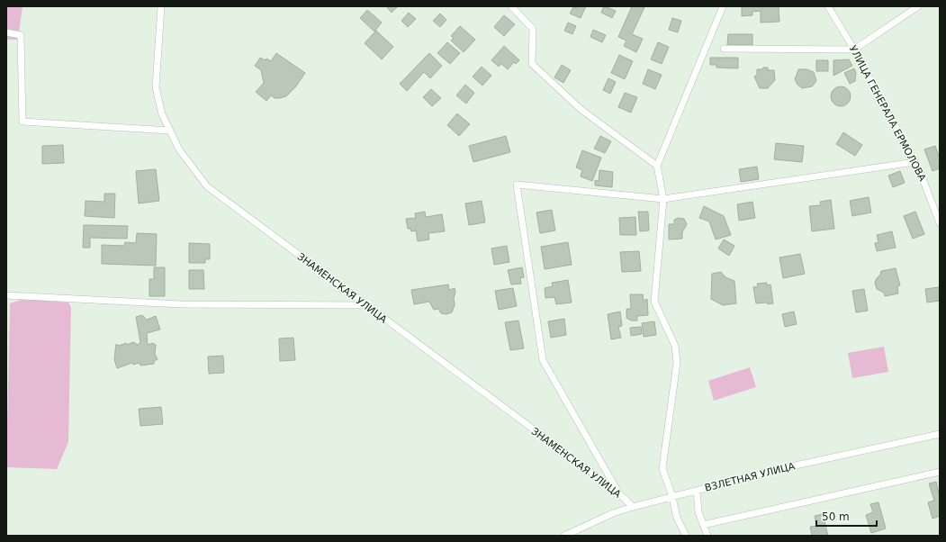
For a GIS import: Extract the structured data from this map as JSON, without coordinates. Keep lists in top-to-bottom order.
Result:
{
  "streets": {
    "street": ["УЛИЦА ГЕНЕРАЛА ЕРМОЛОВА", "ЗНАМЕНСКАЯ УЛИЦА", "ВЗЛЕТНАЯ УЛИЦА"]
  },
  "crossings": [
    ["ЗНАМЕНСКАЯ УЛИЦА", "ВЗЛЕТНАЯ УЛИЦА"]
  ],
  "scale_bar": "50 m"
}
